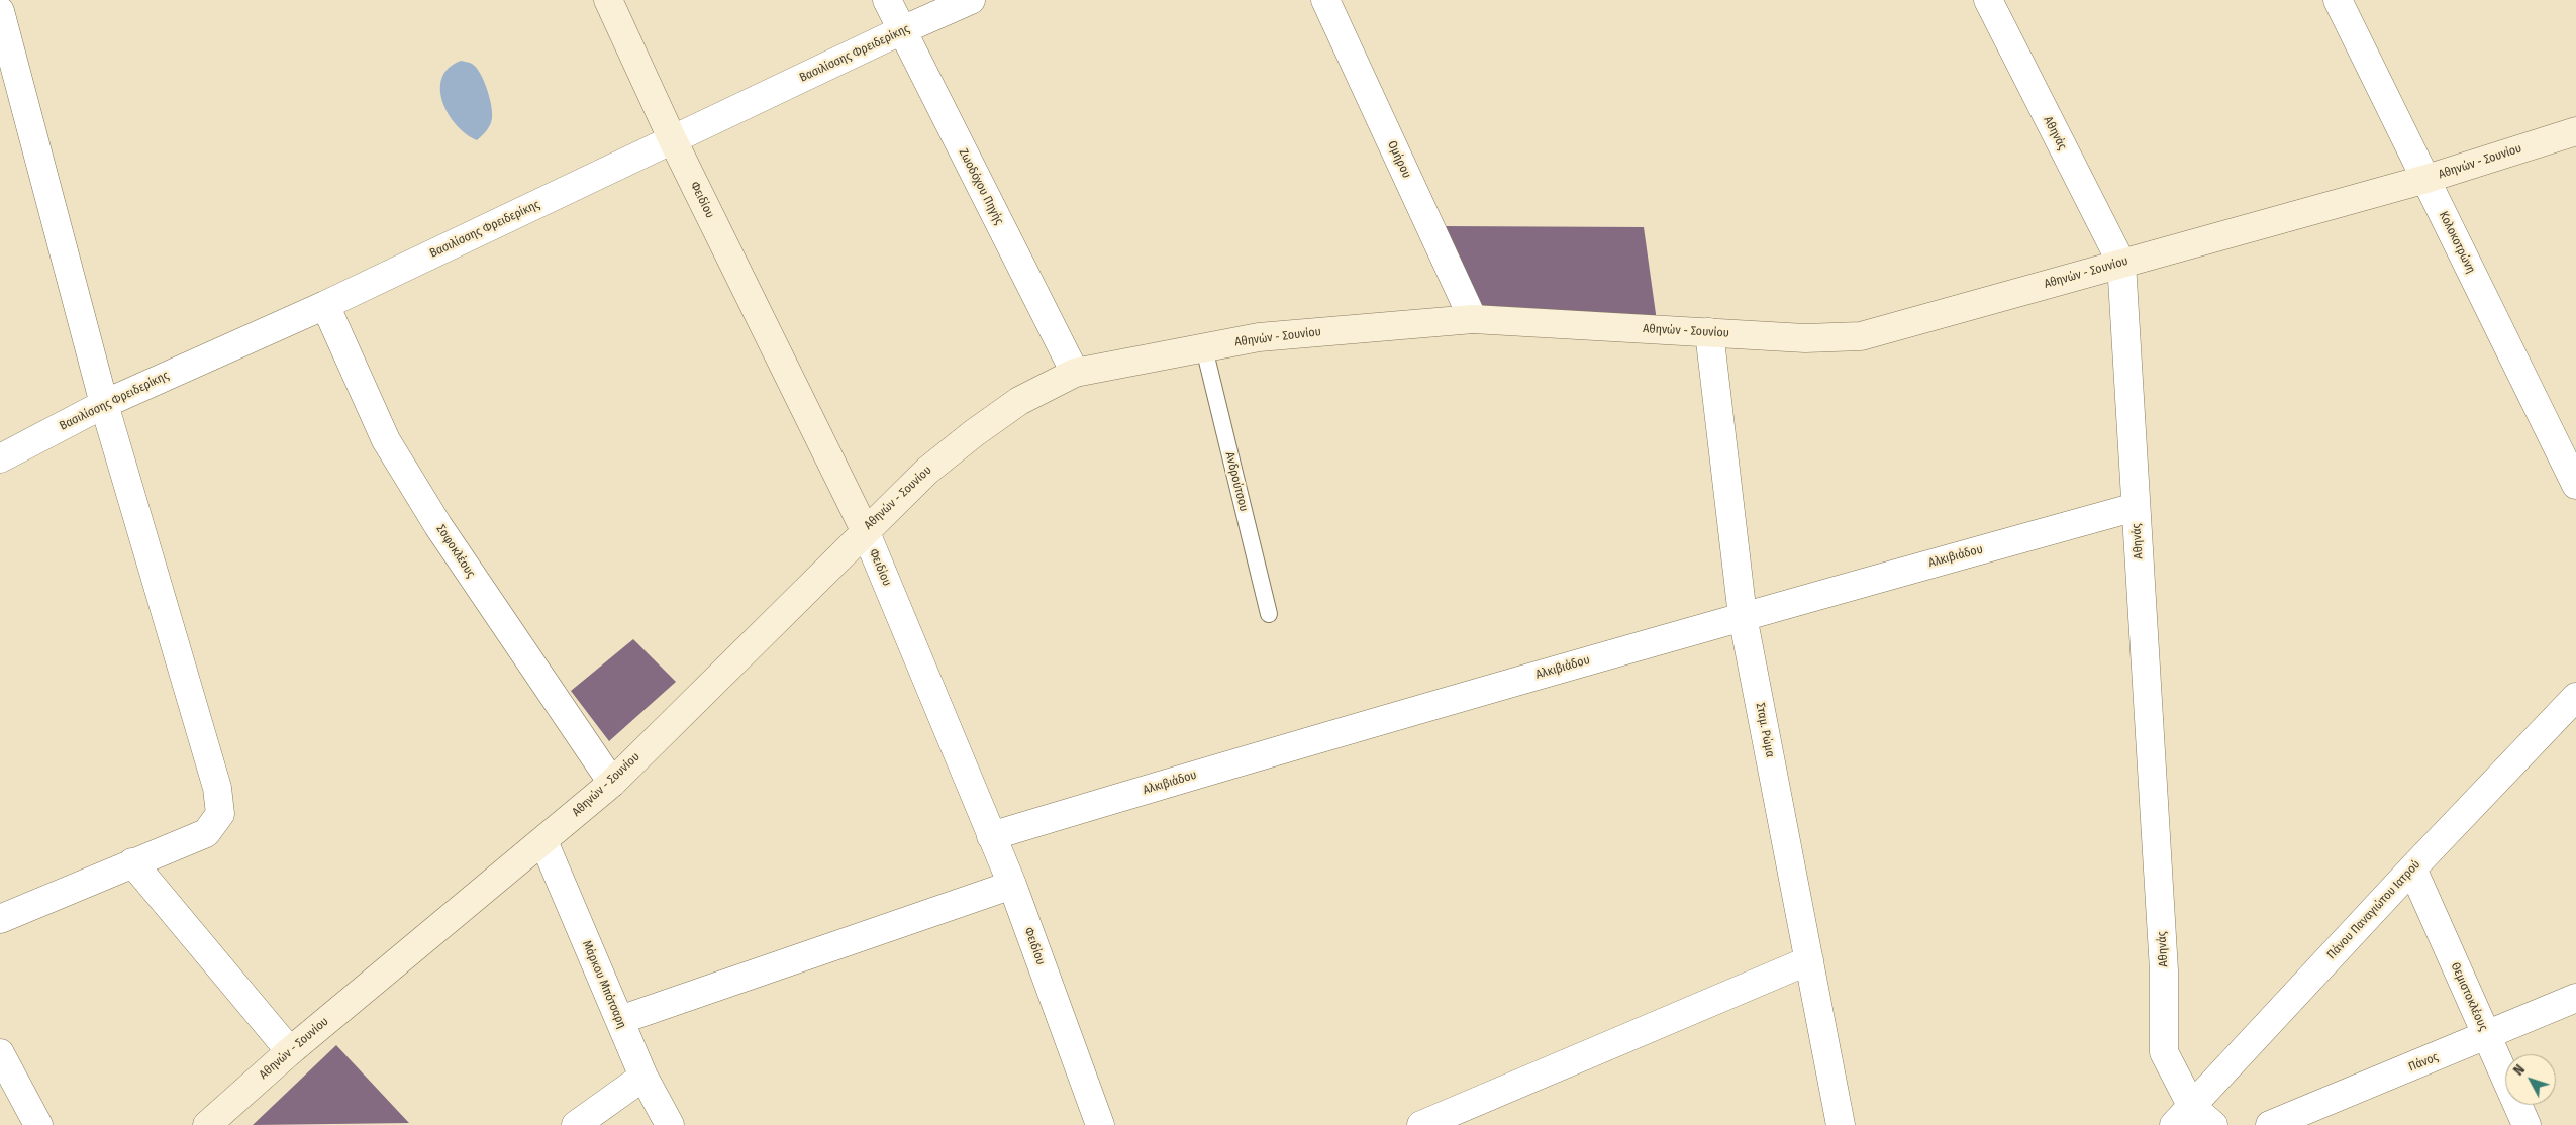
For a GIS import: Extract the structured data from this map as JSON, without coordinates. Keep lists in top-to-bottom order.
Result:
{
  "streets": {
    "main road": ["Αθηνών - Σουνίου", "Φειδίου"],
    "street": [
      "Βασιλίσσης Φρειδερίκης",
      "Αθηνάς",
      "Ομήρου",
      "Ζωοδόχου Πηγής",
      "Κολοκοτρώνη",
      "Σοφοκλέους",
      "Αλκιβιάδου",
      "Σταμ. Ρώμα",
      "Πάνου Παναγιώτου Ιατρού",
      "Μάρκου Μπότσαρη",
      "Θεμιστοκλέους",
      "Πάνος"
    ],
    "lane": ["Ανδρούτσου"]
  },
  "crossings": [
    ["Βασιλίσσης Φρειδερίκης", "Ζωοδόχου Πηγής"],
    ["Βασιλίσσης Φρειδερίκης", "Φειδίου"],
    ["Βασιλίσσης Φρειδερίκης", "Σοφοκλέους"],
    ["Αθηνάς", "Αθηνών - Σουνίου"],
    ["Αθηνάς", "Αλκιβιάδου"],
    ["Αθηνάς", "Πάνου Παναγιώτου Ιατρού"],
    ["Ομήρου", "Αθηνών - Σουνίου"],
    ["Αθηνών - Σουνίου", "Ζωοδόχου Πηγής"],
    ["Αθηνών - Σουνίου", "Φειδίου"],
    ["Αθηνών - Σουνίου", "Κολοκοτρώνη"],
    ["Αθηνών - Σουνίου", "Ανδρούτσου"],
    ["Αθηνών - Σουνίου", "Σοφοκλέους"],
    ["Αθηνών - Σουνίου", "Σταμ. Ρώμα"],
    ["Αθηνών - Σουνίου", "Μάρκου Μπότσαρη"],
    ["Φειδίου", "Αλκιβιάδου"],
    ["Αλκιβιάδου", "Σταμ. Ρώμα"],
    ["Πάνου Παναγιώτου Ιατρού", "Θεμιστοκλέους"],
    ["Θεμιστοκλέους", "Πάνος"]
  ],
  "north": "top left"
}
